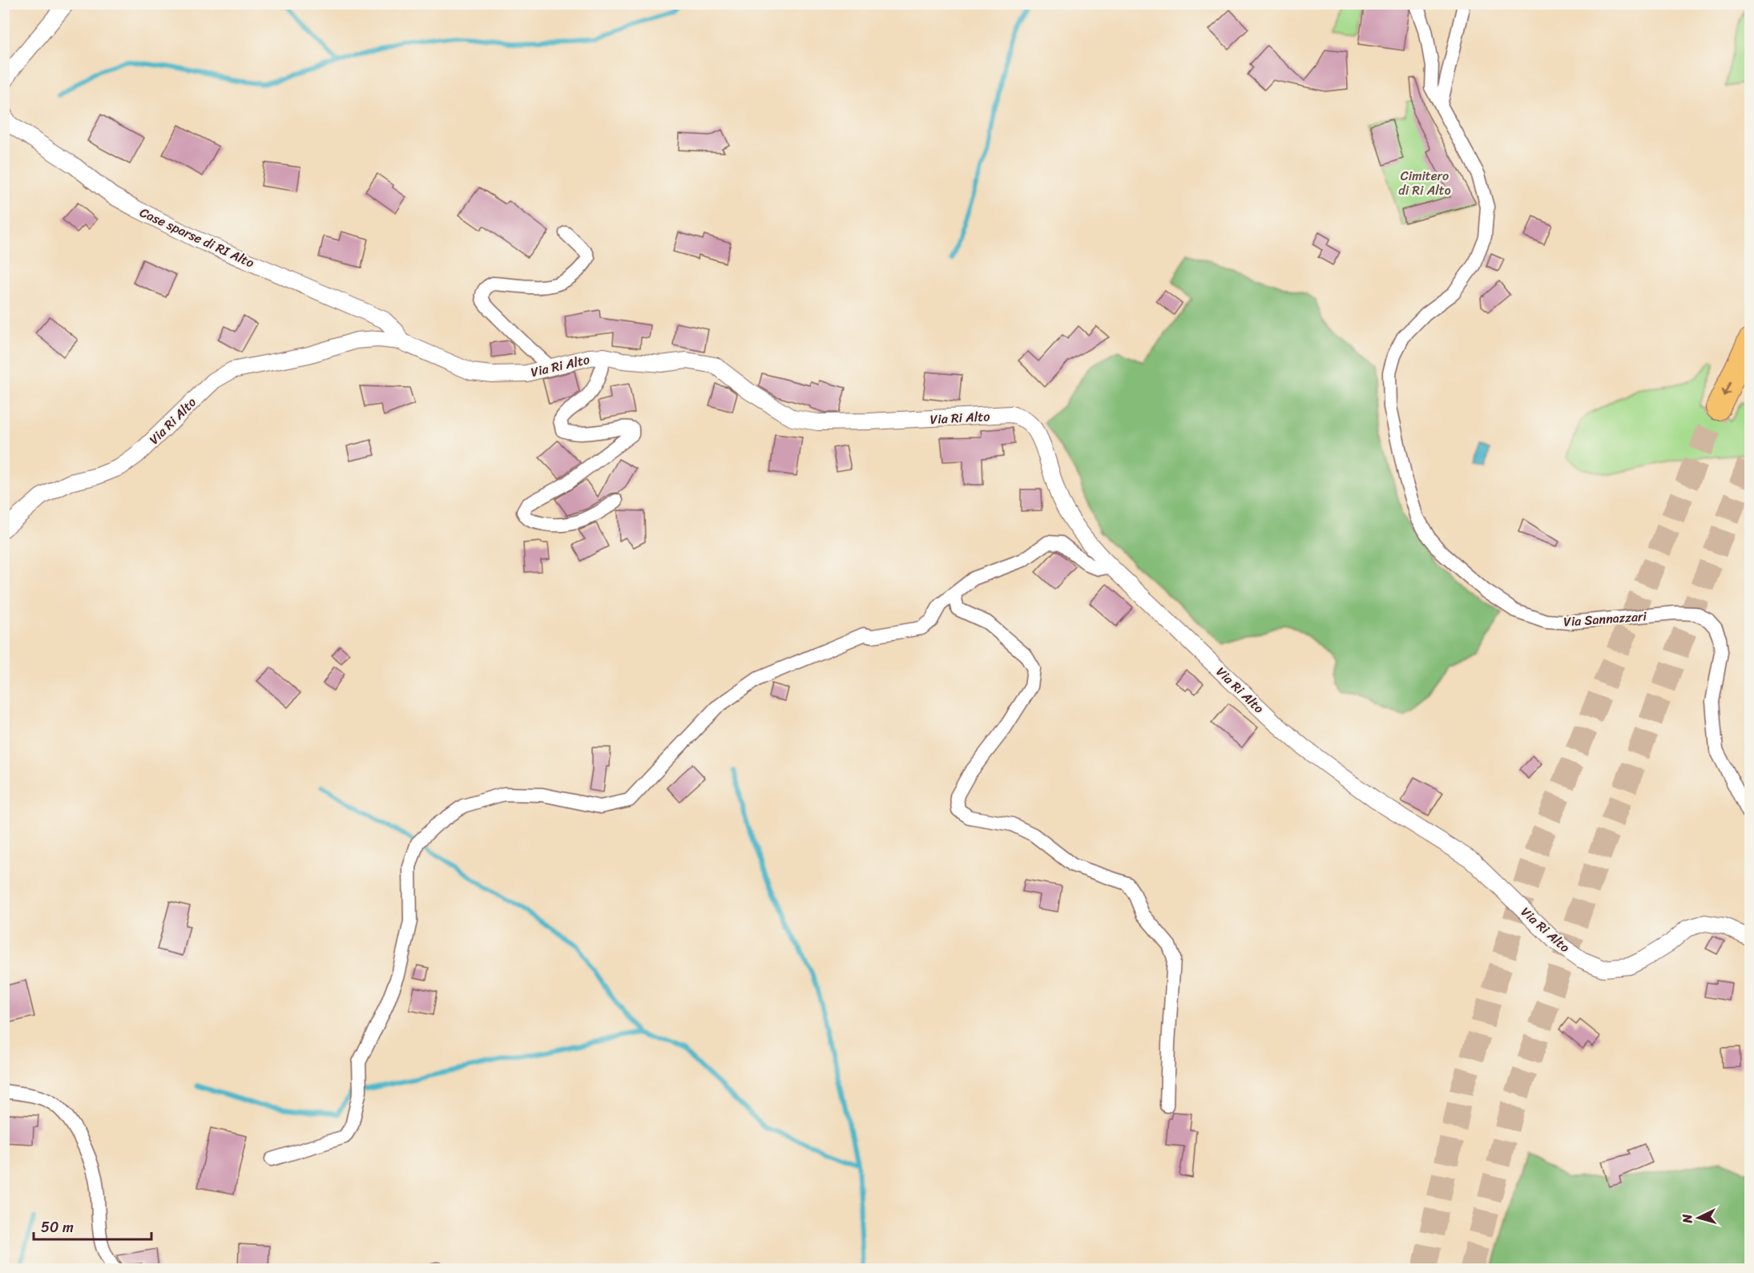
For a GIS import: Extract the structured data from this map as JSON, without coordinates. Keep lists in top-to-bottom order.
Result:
{
  "streets": {
    "street": ["Case sparse di RI Alto", "Via Ri Alto", "Via Sannazzari"]
  },
  "crossings": [
    ["Case sparse di RI Alto", "Via Ri Alto"]
  ],
  "parks": ["Cimitero di Ri Alto"],
  "scale_bar": "50 m",
  "north": "left"
}
